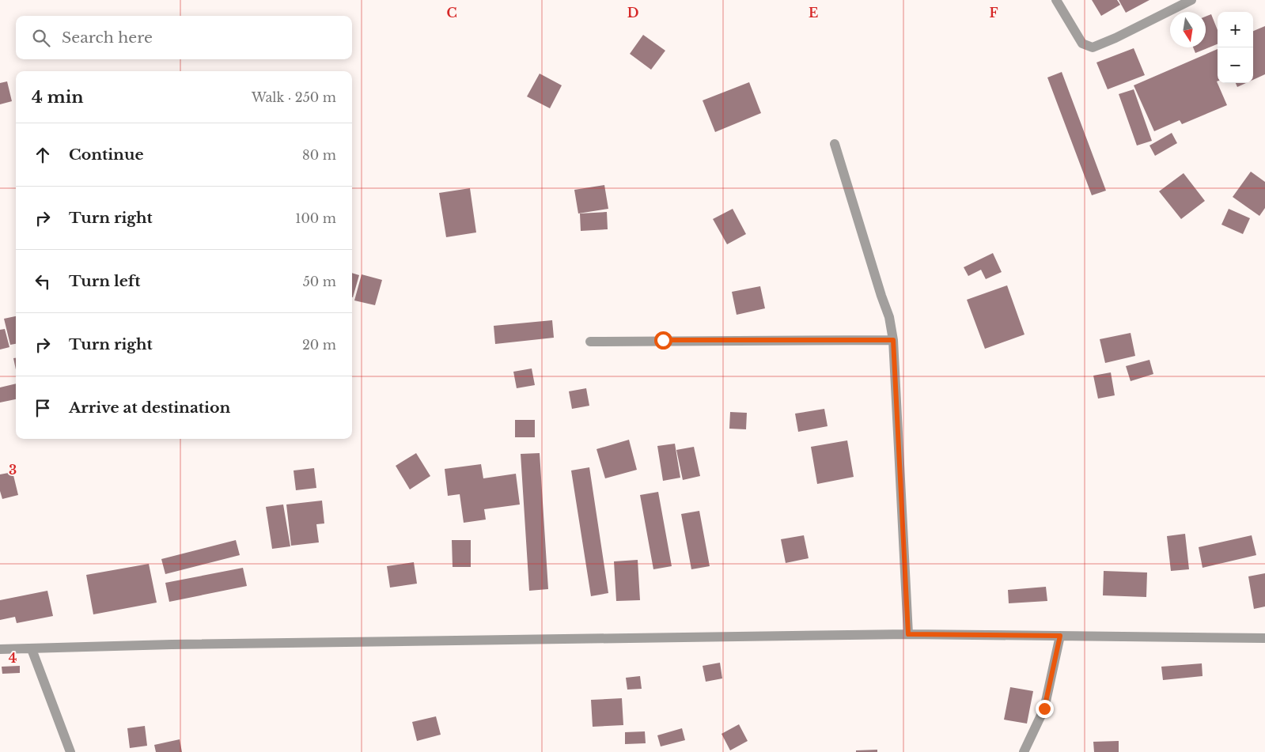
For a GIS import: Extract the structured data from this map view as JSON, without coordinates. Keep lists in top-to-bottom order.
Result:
{
  "north": "bottom",
  "page": {
    "map_buttons": ["+", "−"],
    "search": "Search here",
    "heading": ["4 min", "Walk · 250 m"],
    "list": [
      ["Continue", "80 m"],
      ["Turn right", "100 m"],
      ["Turn left", "50 m"],
      ["Turn right", "20 m"],
      "Arrive at destination"
    ]
  },
  "grid": {
    "columns": [
      "C",
      "D",
      "E",
      "F"
    ],
    "rows": ["3", "4"]
  }
}
